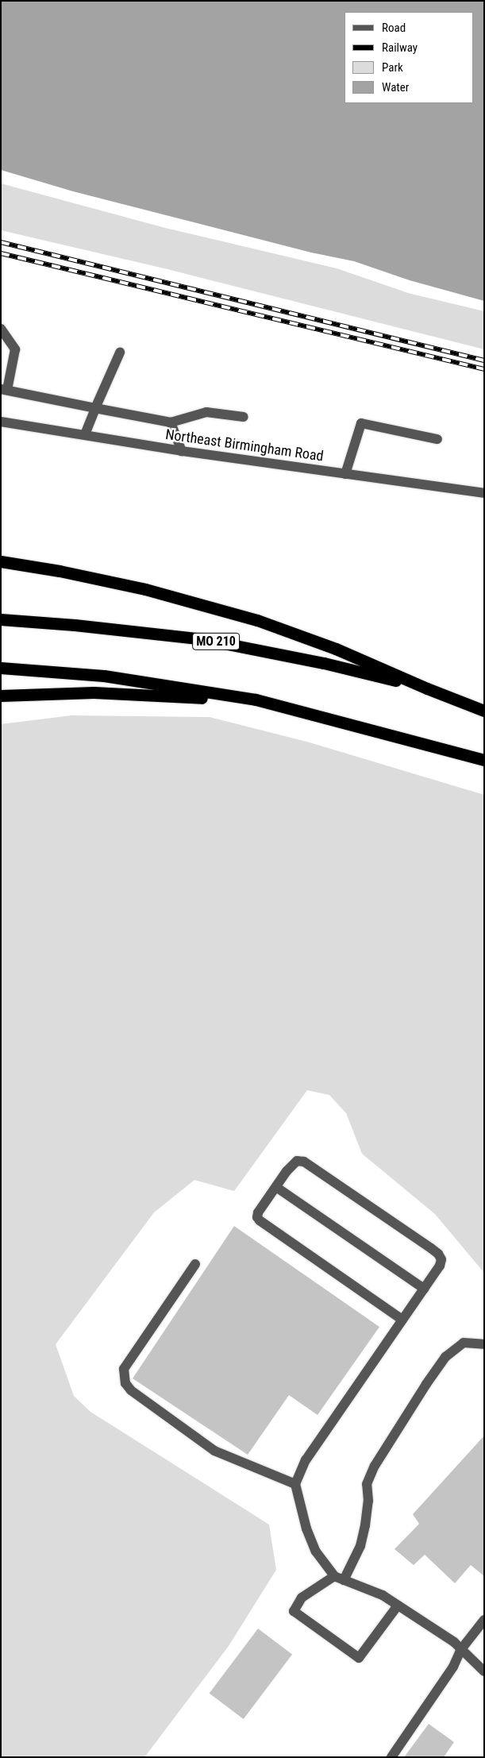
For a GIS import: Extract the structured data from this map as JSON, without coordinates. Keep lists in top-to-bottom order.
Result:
{
  "streets": {
    "highway": ["MO 210"],
    "street": ["Northeast Birmingham Road"]
  },
  "legend": [
    "Road",
    "Railway",
    "Park",
    "Water"
  ]
}
